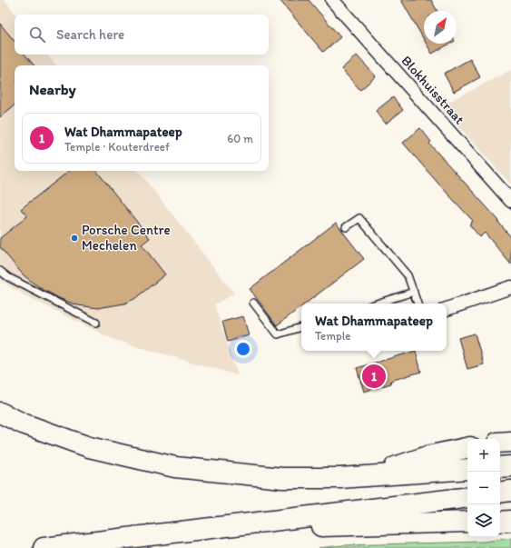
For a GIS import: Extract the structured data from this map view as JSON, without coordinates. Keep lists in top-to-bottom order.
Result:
{
  "streets": {
    "street": ["Blokhuisstraat"]
  },
  "places": ["Porsche Centre Mechelen"],
  "north": "top right",
  "page": {
    "search": "Search here",
    "heading": "Nearby",
    "list": [
      {
        "mark": "1",
        "name": "Wat Dhammapateep",
        "note": "Temple · Kouterdreef",
        "value": "60 m"
      }
    ],
    "popup": ["Wat Dhammapateep", "Temple"],
    "pins": "1",
    "map_buttons": ["+", "−"]
  }
}
